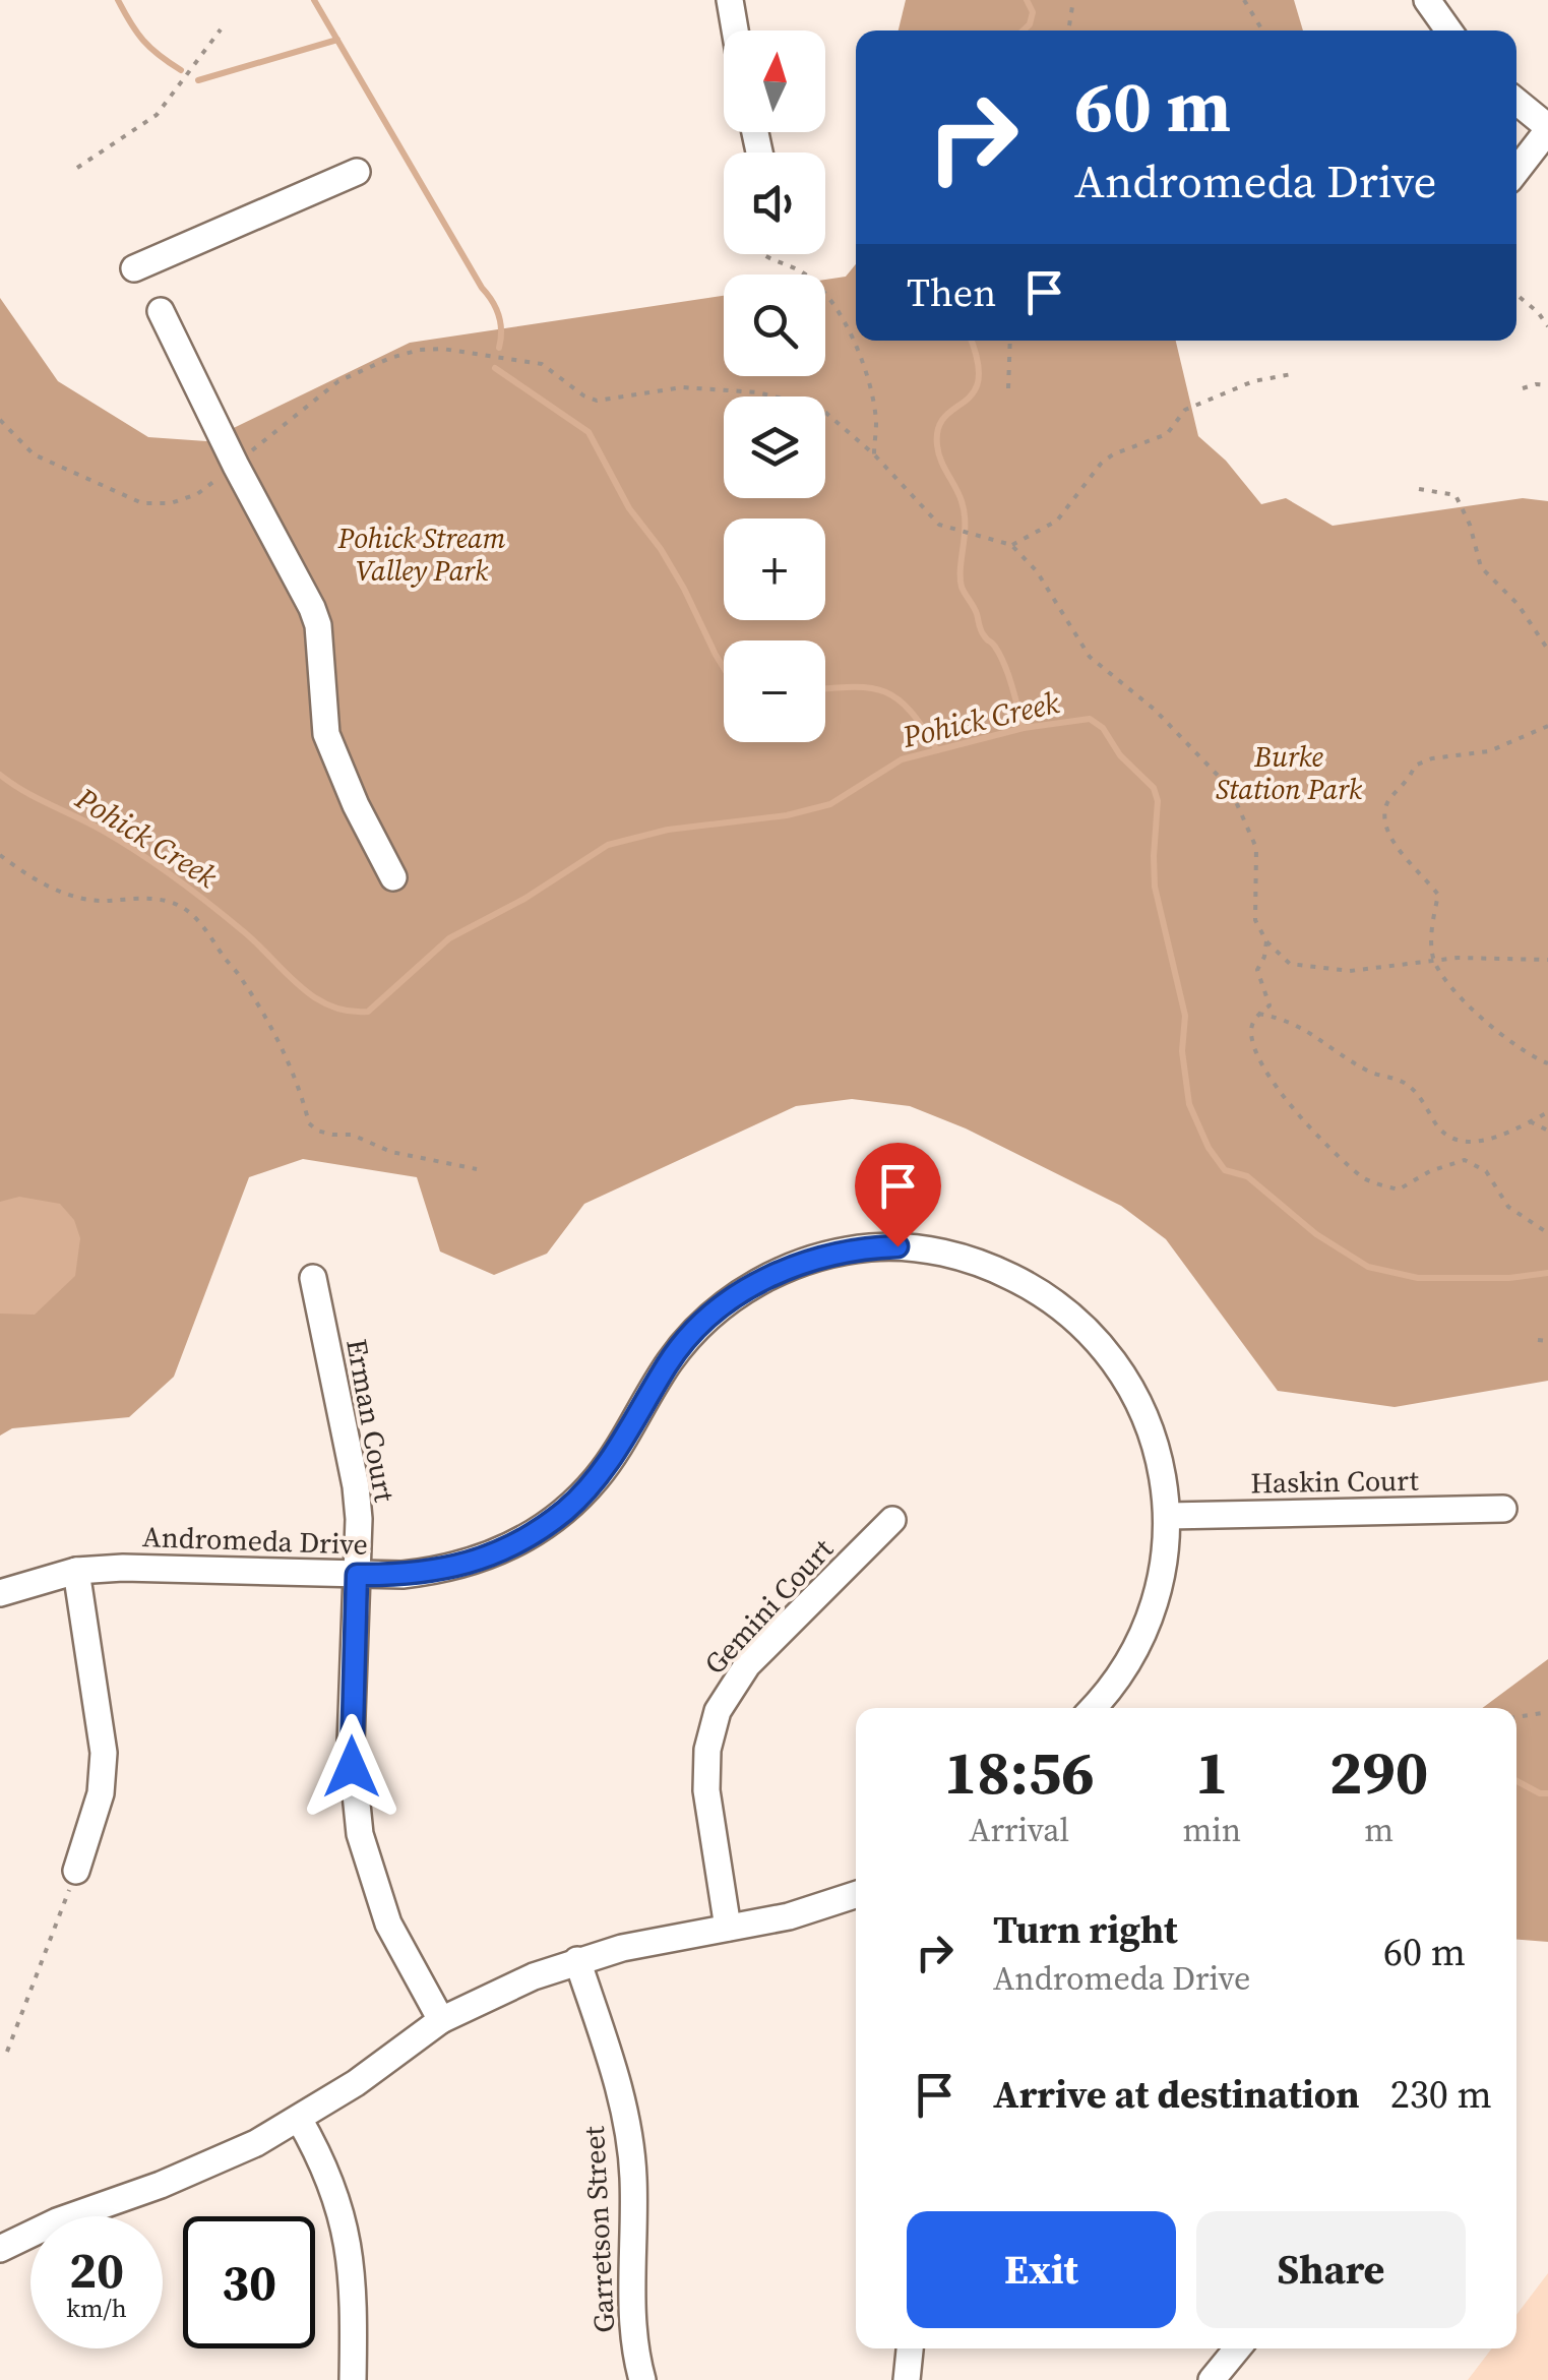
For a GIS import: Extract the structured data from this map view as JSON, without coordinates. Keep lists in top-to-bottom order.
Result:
{
  "streets": {
    "street": [
      "Erman Court",
      "Haskin Court",
      "Andromeda Drive",
      "Gemini Court",
      "Garretson Street"
    ]
  },
  "crossings": [
    ["Erman Court", "Andromeda Drive"],
    ["Haskin Court", "Andromeda Drive"]
  ],
  "water": ["Pohick Creek"],
  "parks": ["Pohick Stream Valley Park", "Burke Station Park"],
  "north": "top",
  "page": {
    "map_buttons": ["+", "−"],
    "turn": ["60 m", "Andromeda Drive"],
    "then": "Then",
    "eta": [
      "18:56",
      "Arrival",
      "1",
      "min",
      "290",
      "m"
    ],
    "list": [
      {
        "name": "Turn right",
        "note": "Andromeda Drive",
        "value": "60 m"
      },
      {
        "name": "Arrive at destination",
        "value": "230 m"
      }
    ],
    "buttons": ["Exit", "Share"],
    "speed": "20 km/h",
    "limit": "30"
  }
}
